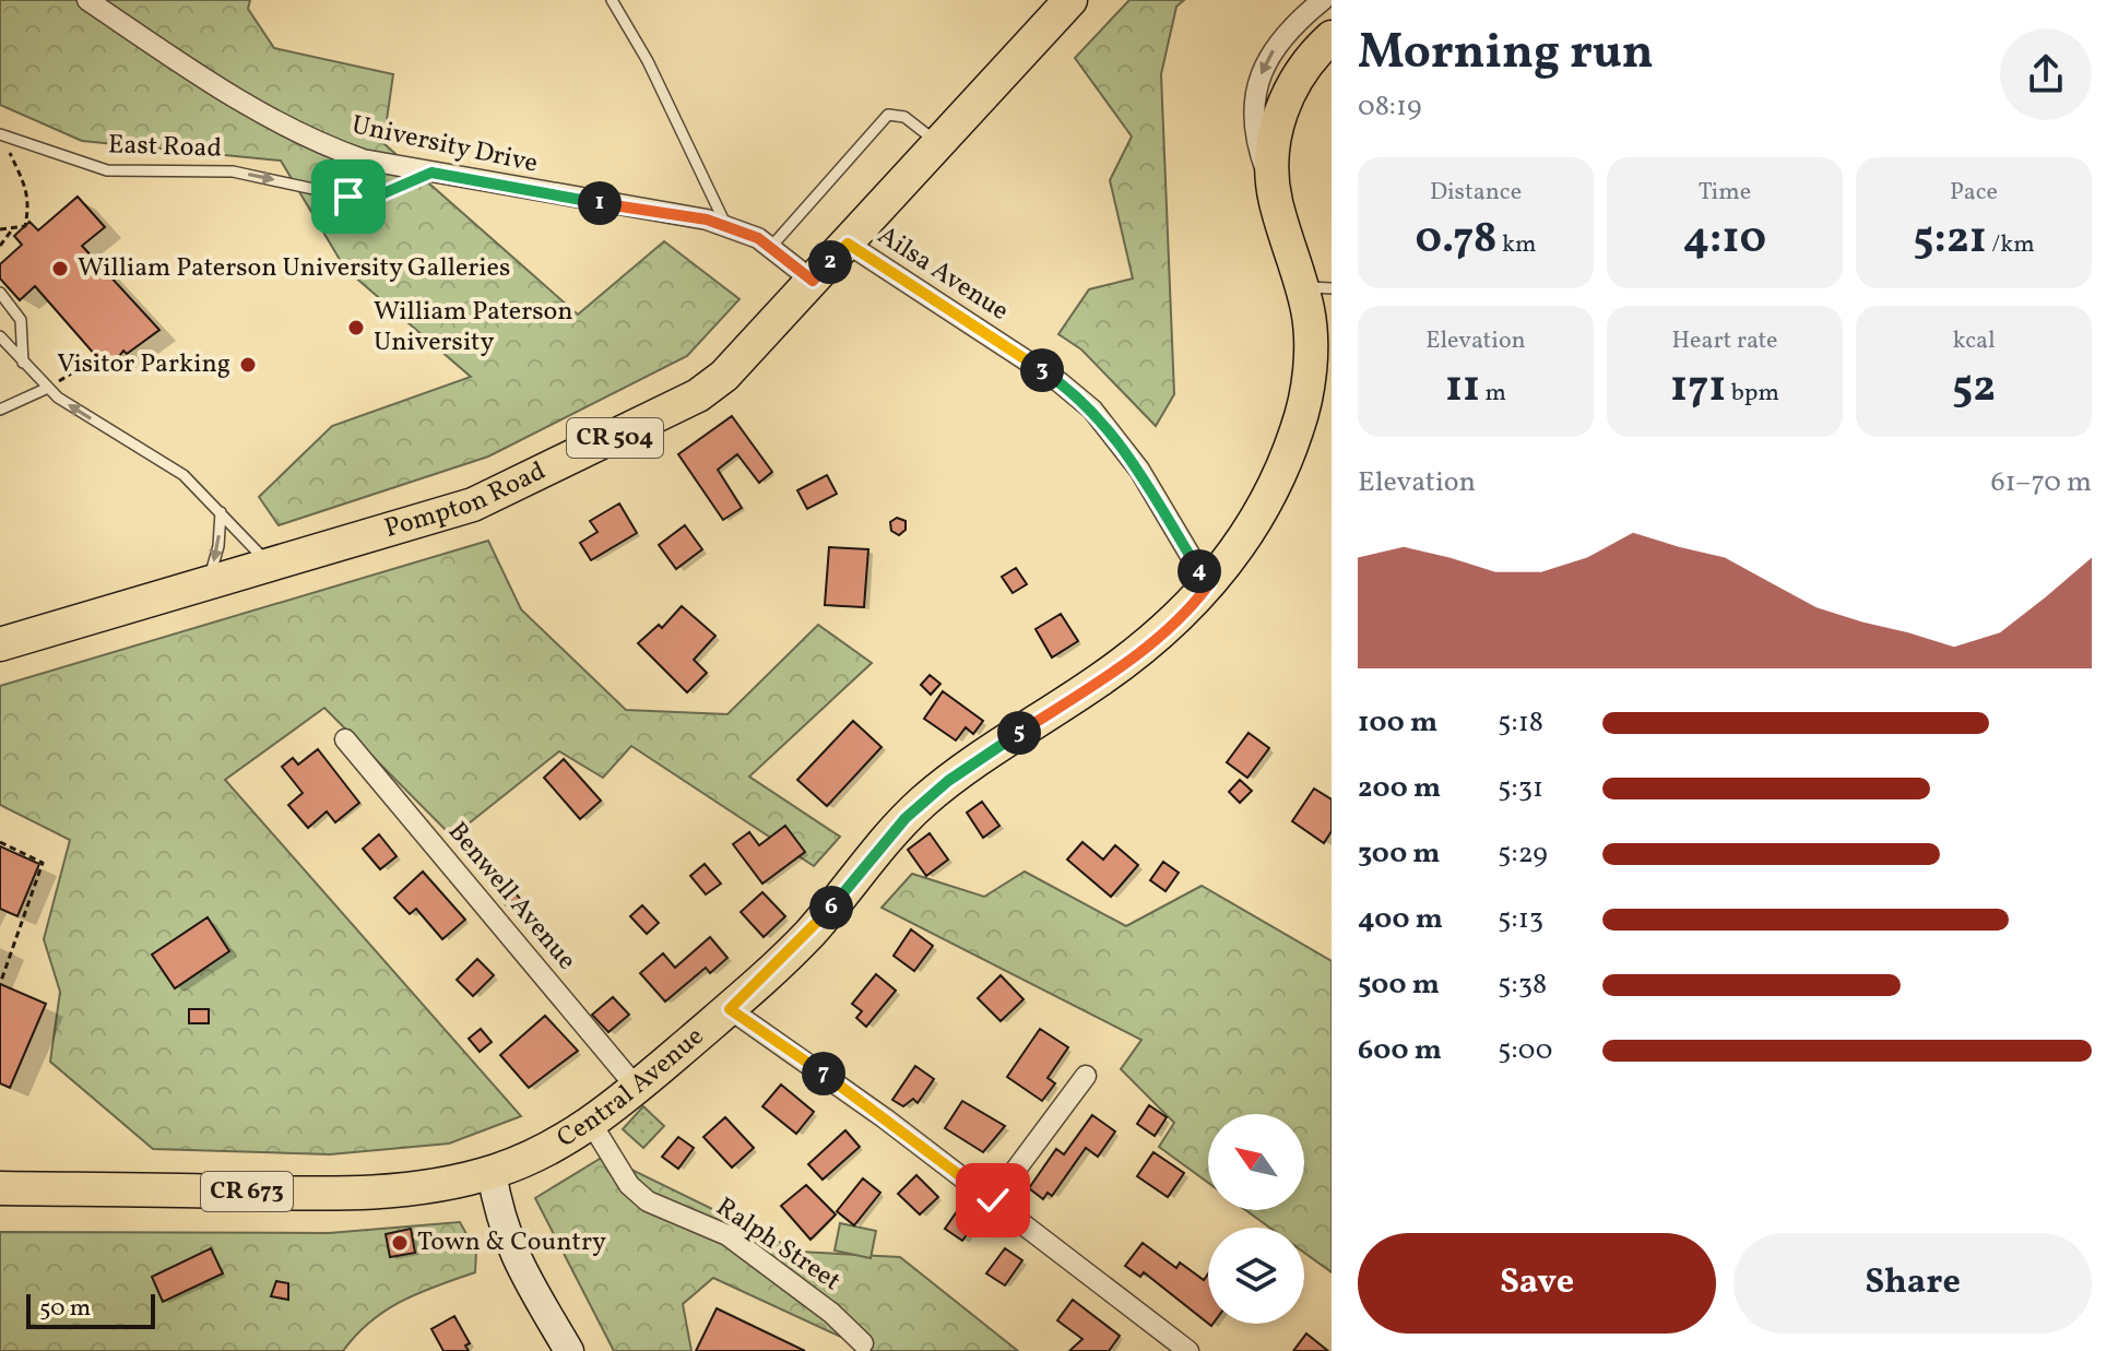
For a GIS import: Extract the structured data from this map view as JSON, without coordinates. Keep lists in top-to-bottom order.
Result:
{
  "streets": {
    "main road": [
      "CR 504",
      "Pompton Road",
      "Central Avenue",
      "CR 673"
    ],
    "street": [
      "University Drive",
      "Ailsa Avenue",
      "Benwell Avenue",
      "Ralph Street"
    ],
    "lane": ["East Road"]
  },
  "crossings": [
    ["University Drive", "East Road"],
    ["University Drive", "Pompton Road"],
    ["Ailsa Avenue", "Pompton Road"],
    ["Ailsa Avenue", "Central Avenue"],
    ["Benwell Avenue", "Central Avenue"],
    ["Central Avenue", "CR 673"],
    ["Central Avenue", "Ralph Street"]
  ],
  "one_way": ["East Road"],
  "places": [
    "William Paterson University Galleries",
    "William Paterson University",
    "Visitor Parking",
    "Town & Country"
  ],
  "scale_bar": "50 m",
  "north": "top left",
  "page": {
    "heading": ["Morning run", "08:19"],
    "stats": [
      ["Distance", "0.78 km"],
      ["Time", "4:10"],
      ["Pace", "5:21 /km"],
      ["Elevation", "11 m"],
      ["Heart rate", "171 bpm"],
      ["kcal", "52"]
    ],
    "pins": [
      "1",
      "2",
      "3",
      "4",
      "5",
      "6",
      "7"
    ],
    "chart": ["Elevation", "61–70 m"],
    "list": [
      {
        "name": "100 m",
        "note": "5:18"
      },
      {
        "name": "200 m",
        "note": "5:31"
      },
      {
        "name": "300 m",
        "note": "5:29"
      },
      {
        "name": "400 m",
        "note": "5:13"
      },
      {
        "name": "500 m",
        "note": "5:38"
      },
      {
        "name": "600 m",
        "note": "5:00"
      }
    ],
    "buttons": ["Save", "Share"],
    "scale": "50 m"
  }
}
